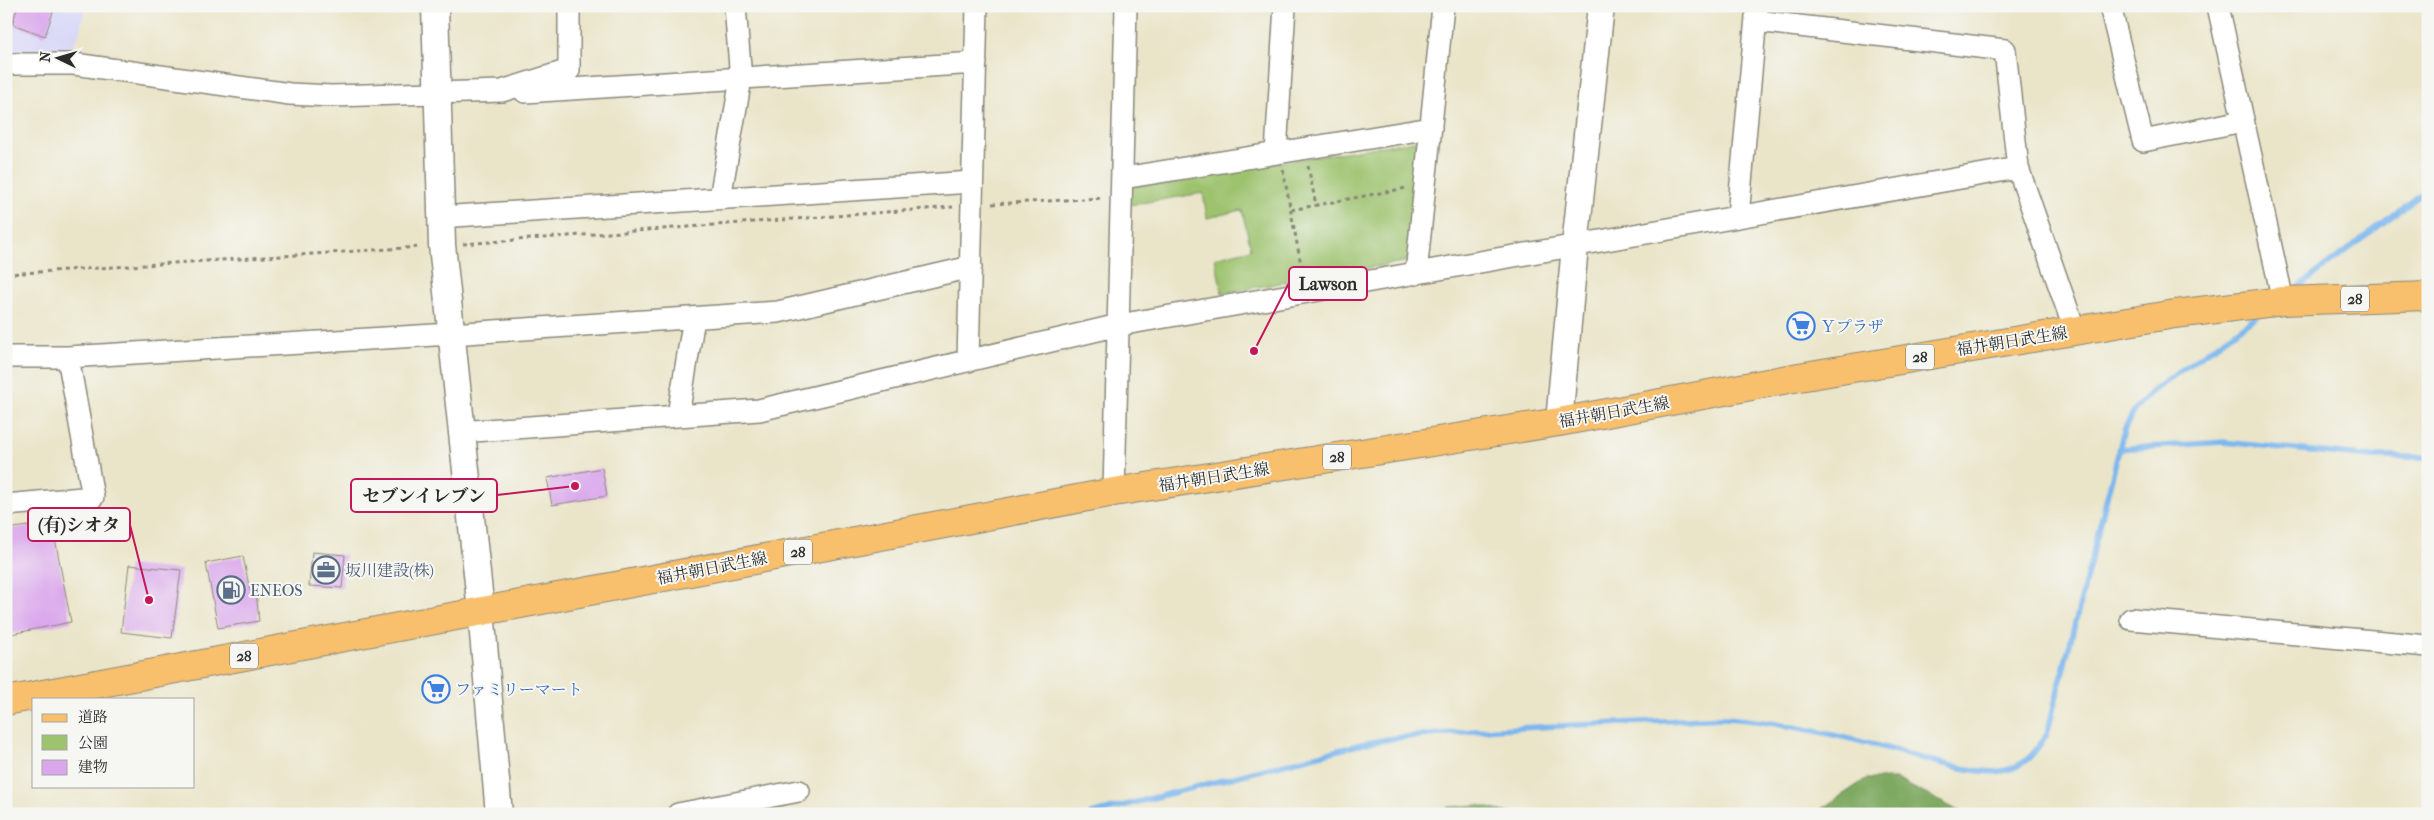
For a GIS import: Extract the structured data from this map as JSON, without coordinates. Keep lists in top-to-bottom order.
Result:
{
  "streets": {
    "main road": ["28", "福井朝日武生線"]
  },
  "places": {
    "supermarket": ["Ｙプラザ", "ファミリーマート"],
    "other": ["Lawson", "セブンイレブン", "(有)シオタ"],
    "office": ["坂川建設(株)"],
    "fuel station": ["ENEOS"]
  },
  "legend": ["道路", "公園", "建物"],
  "north": "left"
}
